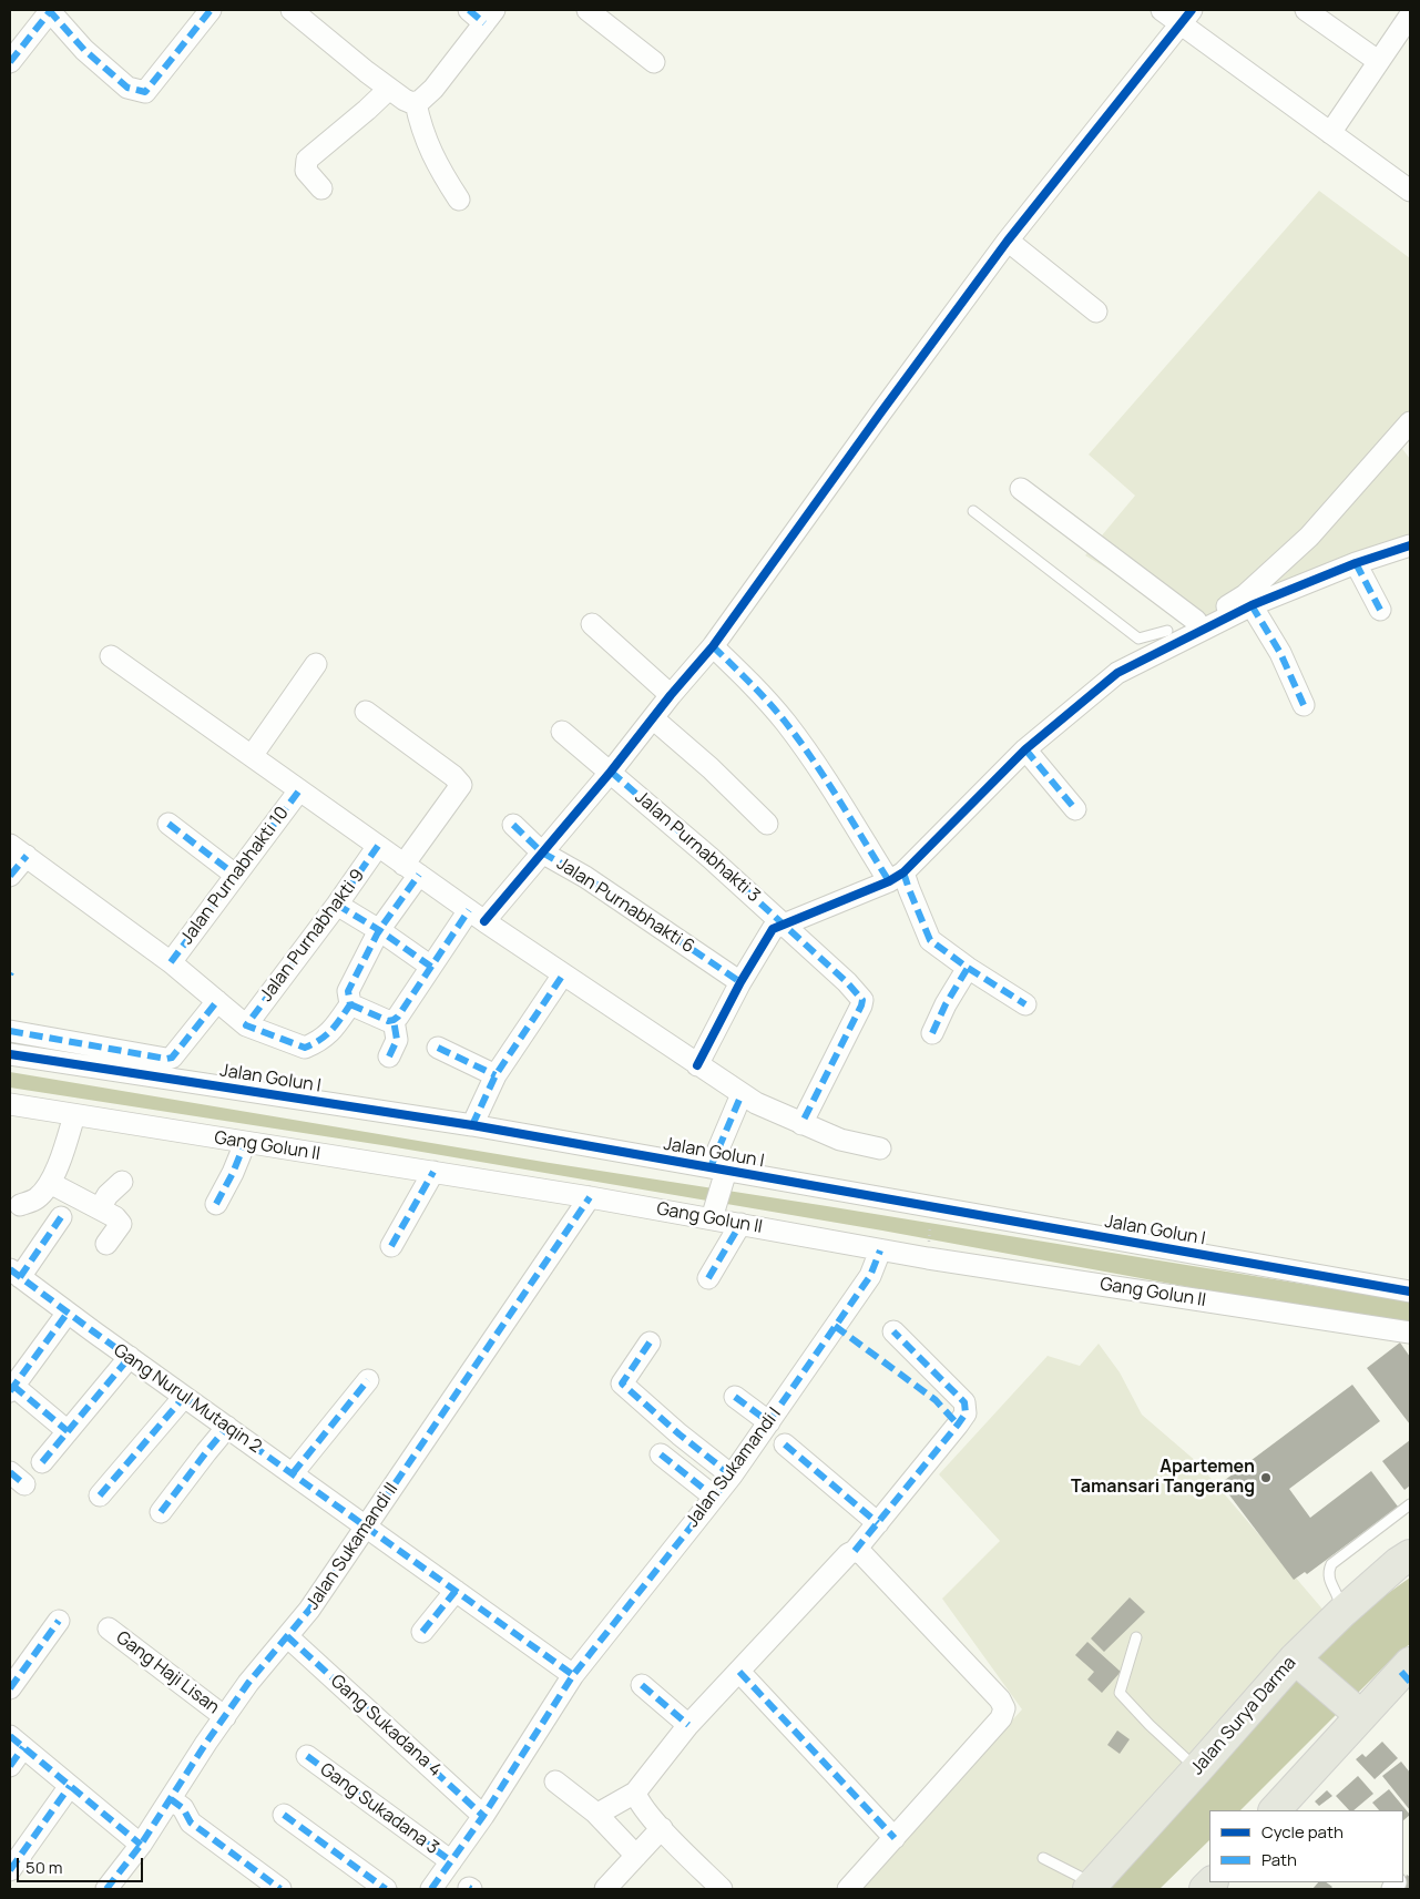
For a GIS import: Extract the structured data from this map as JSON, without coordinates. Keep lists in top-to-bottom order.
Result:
{
  "streets": {
    "main road": ["Jalan Surya Darma"],
    "street": [
      "Jalan Purnabhakti 3",
      "Jalan Purnabhakti 10",
      "Jalan Purnabhakti 6",
      "Jalan Purnabhakti 9",
      "Jalan Golun I",
      "Gang Golun II",
      "Gang Nurul Mutaqin 2",
      "Jalan Sukamandi I",
      "Jalan Sukamandi II",
      "Gang Haji Lisan",
      "Gang Sukadana 4",
      "Gang Sukadana 3"
    ]
  },
  "crossings": [
    ["Gang Golun II", "Jalan Sukamandi I"],
    ["Gang Golun II", "Jalan Sukamandi II"],
    ["Gang Nurul Mutaqin 2", "Jalan Sukamandi I"],
    ["Gang Nurul Mutaqin 2", "Jalan Sukamandi II"],
    ["Jalan Sukamandi I", "Gang Sukadana 4"],
    ["Jalan Sukamandi I", "Gang Sukadana 3"],
    ["Jalan Sukamandi II", "Gang Haji Lisan"],
    ["Jalan Sukamandi II", "Gang Sukadana 4"]
  ],
  "places": ["Apartemen Tamansari Tangerang"],
  "legend": ["Cycle path", "Path"],
  "scale_bar": "50 m"
}
